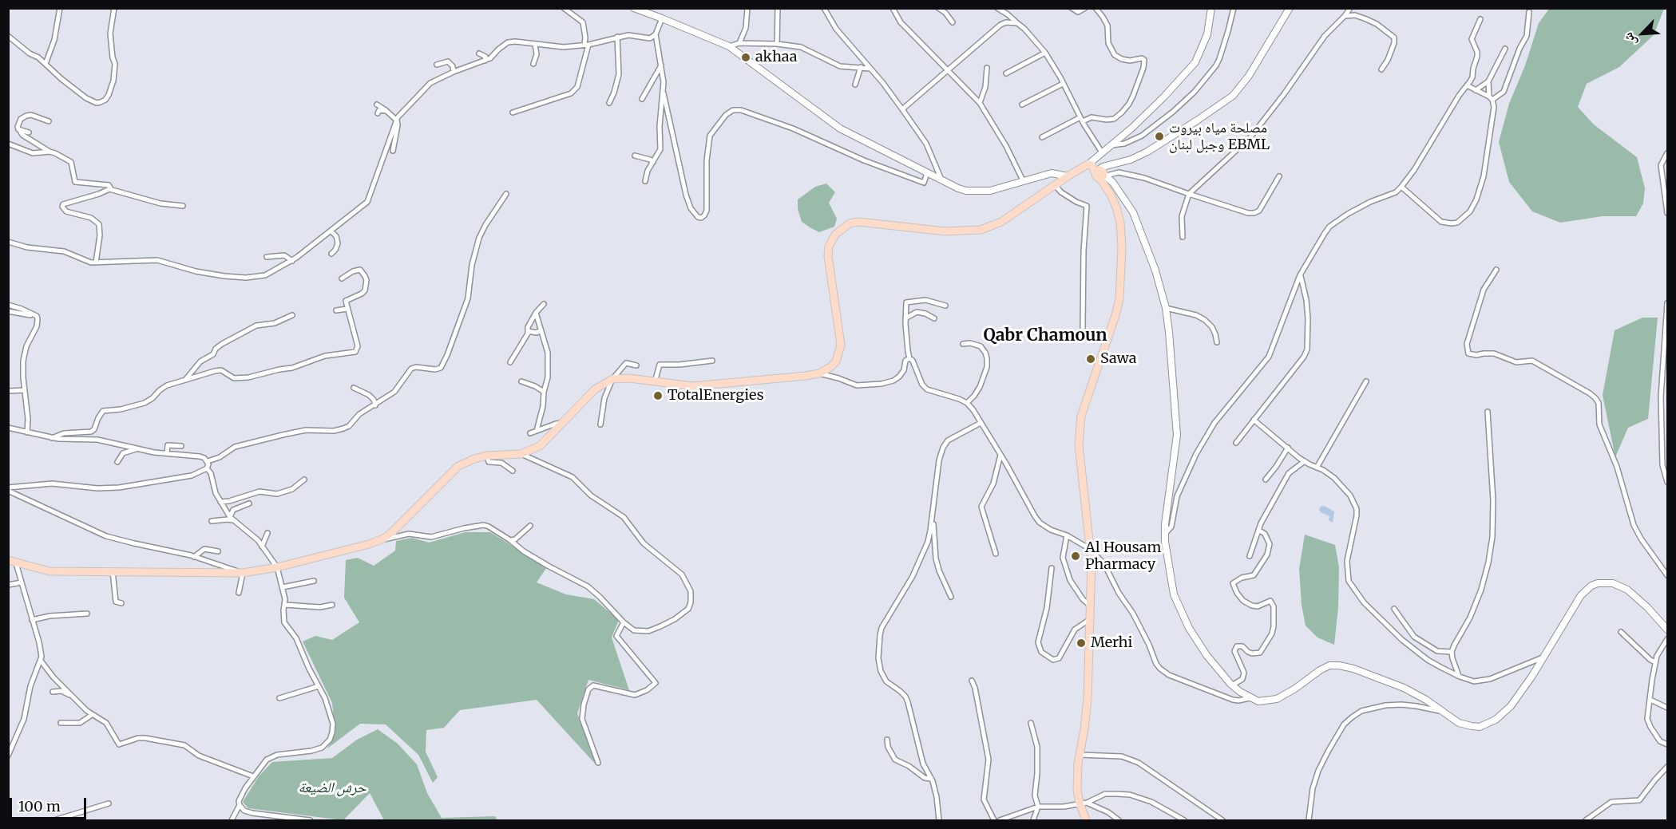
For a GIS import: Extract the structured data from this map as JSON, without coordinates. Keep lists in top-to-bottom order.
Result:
{
  "districts": ["Qabr Chamoun"],
  "parks": ["حرش الضيعة"],
  "places": [
    "akhaa",
    "مصلحة مياه بيروت وجبل لبنان EBML",
    "Sawa",
    "TotalEnergies",
    "Al Housam Pharmacy",
    "Merhi"
  ],
  "scale_bar": "100 m",
  "north": "bottom left"
}
